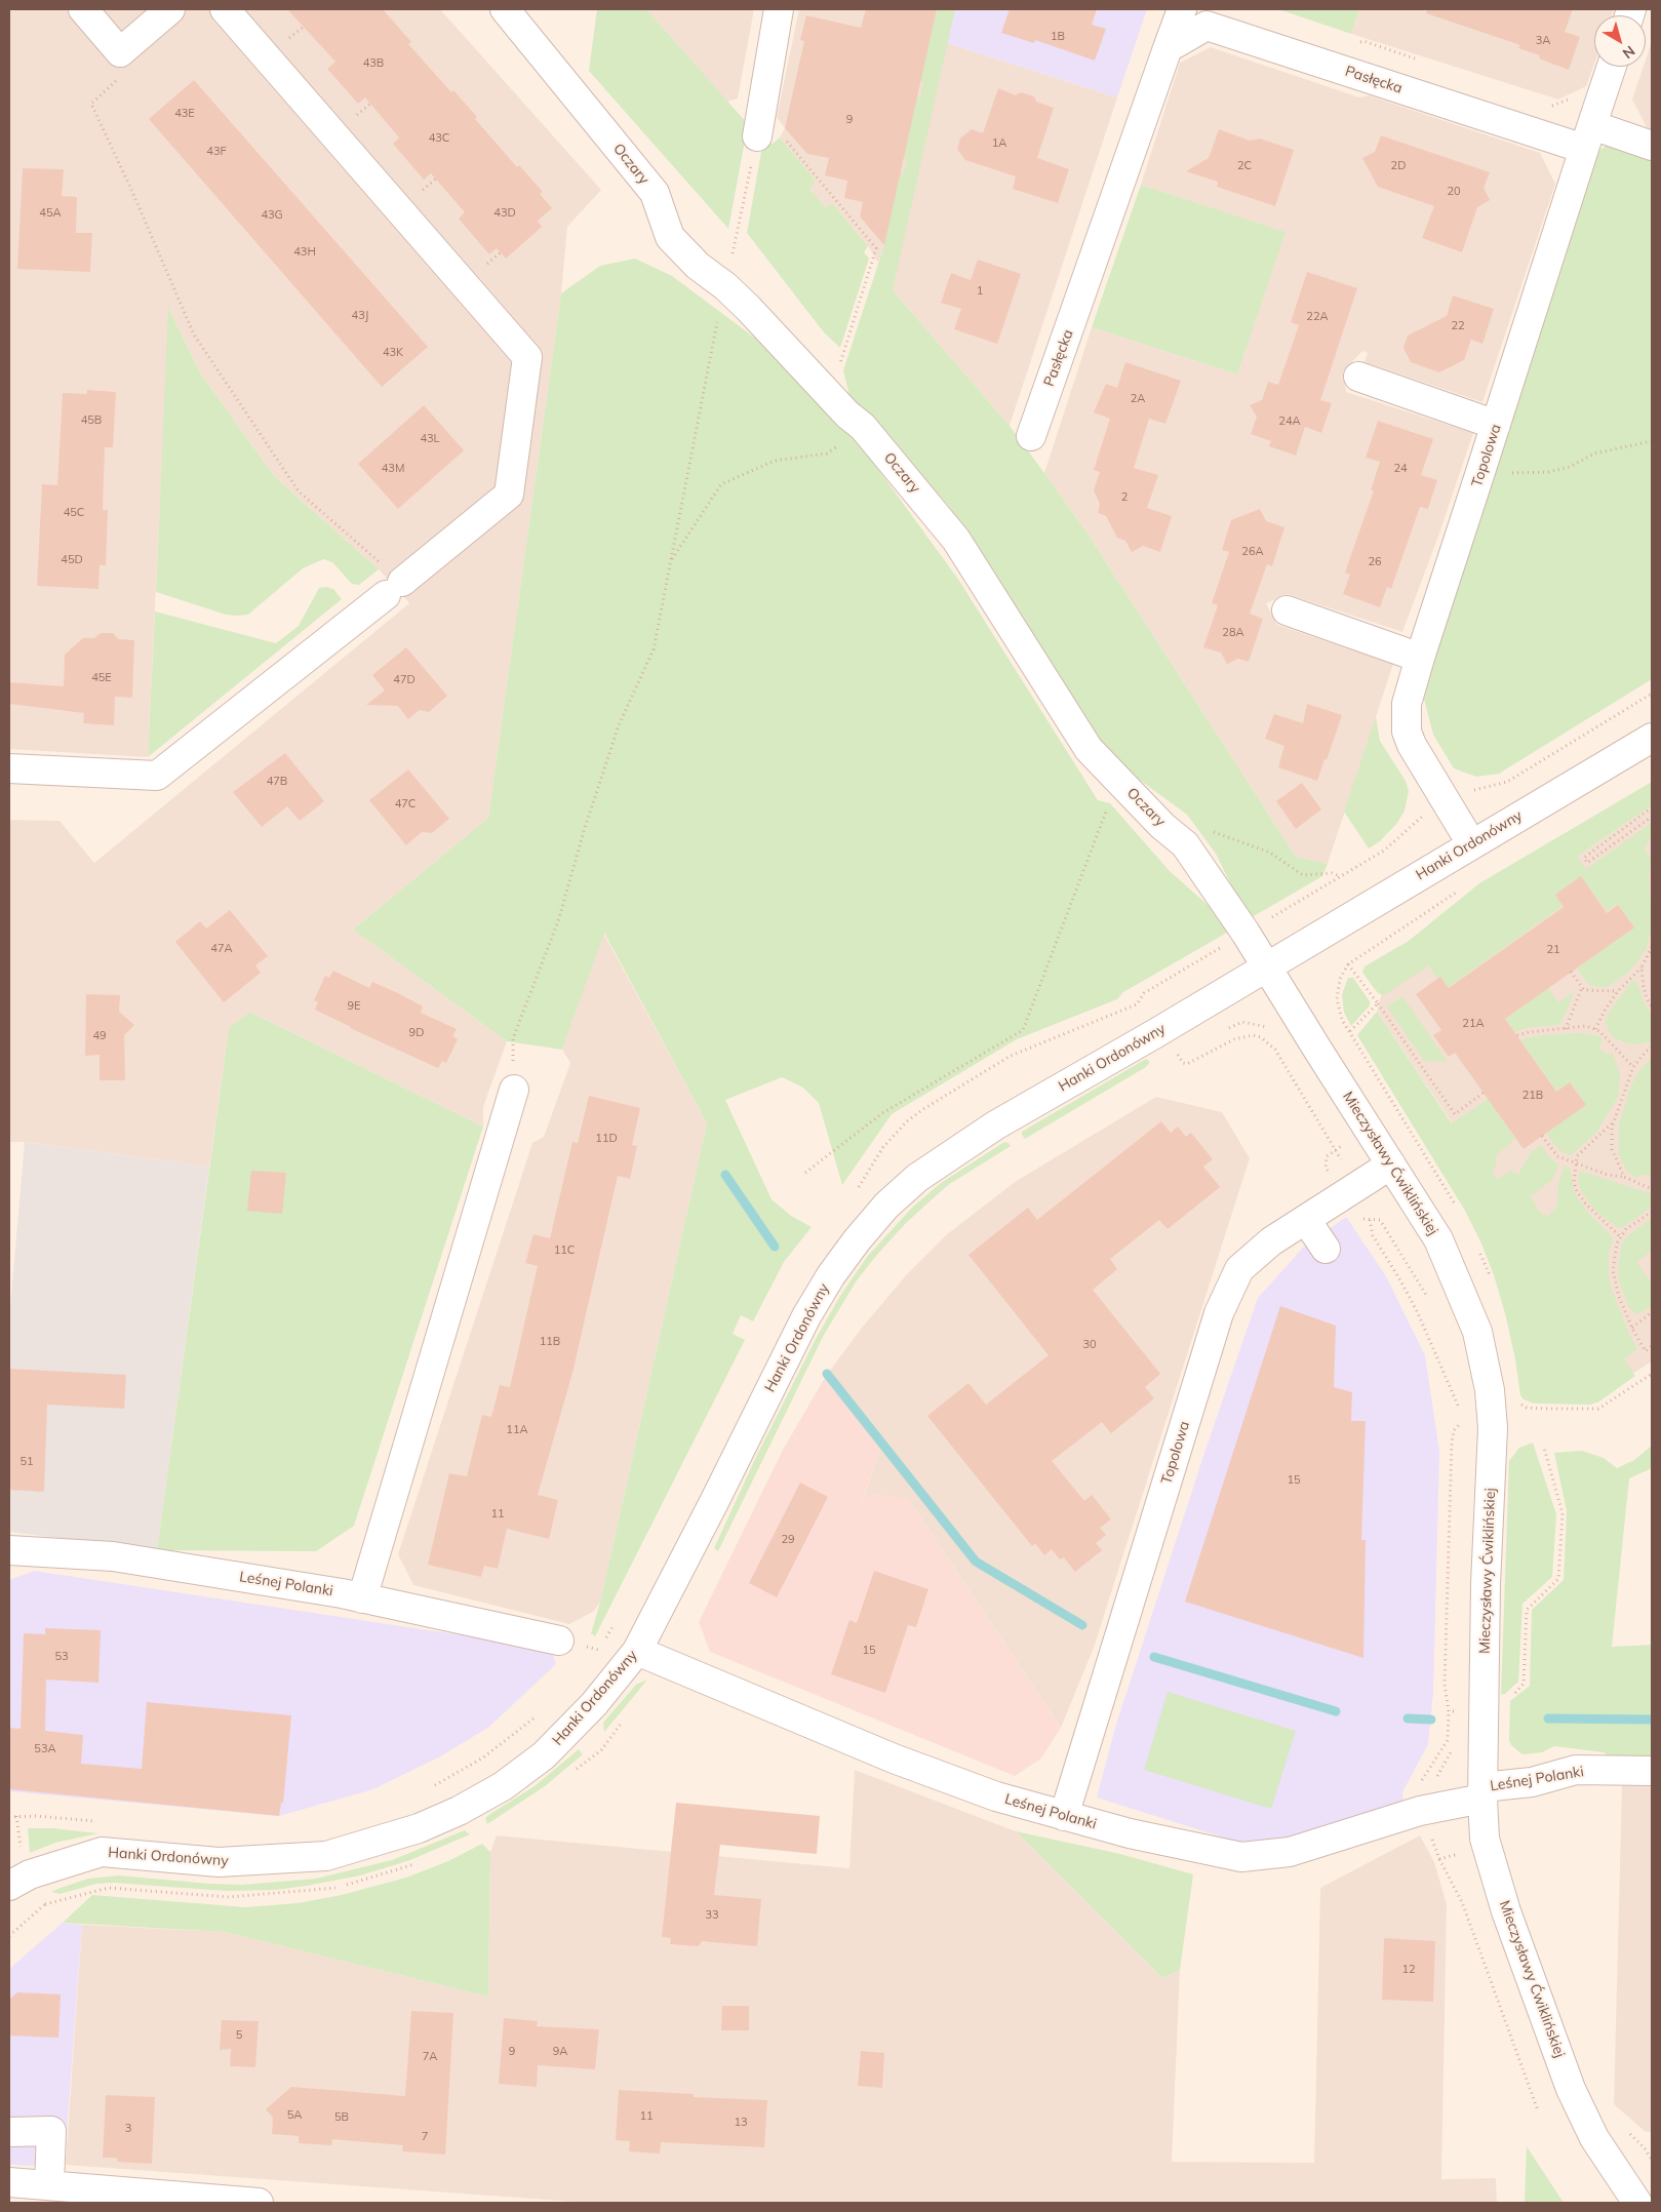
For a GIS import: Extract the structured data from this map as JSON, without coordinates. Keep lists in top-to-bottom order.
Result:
{
  "streets": {
    "street": [
      "Pasłęcka",
      "Oczary",
      "Topolowa",
      "Hanki Ordonówny",
      "Mieczysławy Ćwiklińskiej",
      "Leśnej Polanki"
    ]
  },
  "crossings": [
    ["Pasłęcka", "Topolowa"],
    ["Oczary", "Hanki Ordonówny"],
    ["Oczary", "Mieczysławy Ćwiklińskiej"],
    ["Topolowa", "Hanki Ordonówny"],
    ["Topolowa", "Mieczysławy Ćwiklińskiej"],
    ["Topolowa", "Leśnej Polanki"],
    ["Hanki Ordonówny", "Mieczysławy Ćwiklińskiej"],
    ["Hanki Ordonówny", "Leśnej Polanki"],
    ["Mieczysławy Ćwiklińskiej", "Leśnej Polanki"]
  ],
  "house_numbers": [
    "1B",
    "3A",
    "43B",
    "43E",
    "9",
    "43C",
    "1A",
    "43F",
    "2C",
    "2D",
    "20",
    "45A",
    "43D",
    "43G",
    "43H",
    "1",
    "43J",
    "22A",
    "22",
    "43K",
    "2A",
    "45B",
    "24A",
    "43L",
    "43M",
    "24",
    "2",
    "45C",
    "26A",
    "45D",
    "26",
    "28A",
    "45E",
    "47D",
    "47B",
    "47C",
    "47A",
    "21",
    "9E",
    "21A",
    "9D",
    "49",
    "21B",
    "11D",
    "11C",
    "11B",
    "30",
    "11A",
    "51",
    "15",
    "11",
    "29",
    "15",
    "53",
    "53A",
    "33",
    "12",
    "5",
    "9",
    "9A",
    "7A",
    "5A",
    "11",
    "5B",
    "13",
    "3",
    "7"
  ],
  "north": "bottom right"
}
